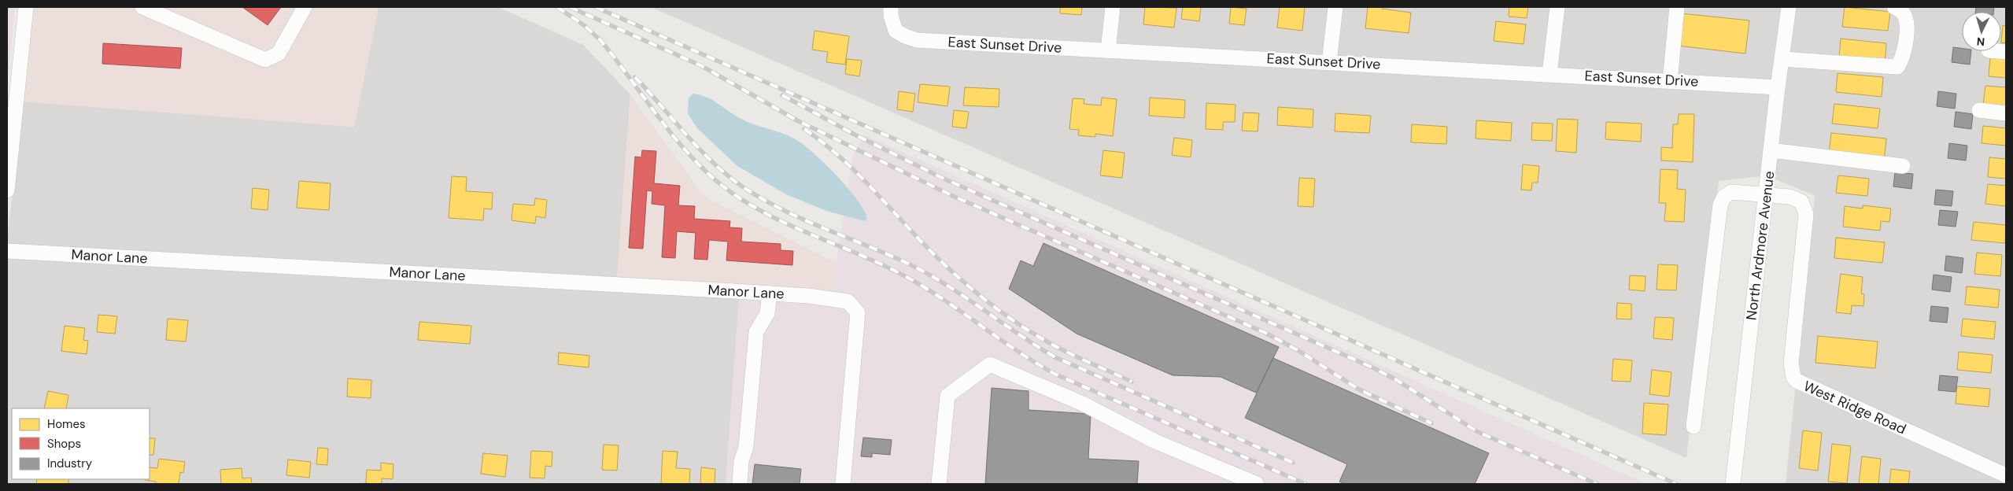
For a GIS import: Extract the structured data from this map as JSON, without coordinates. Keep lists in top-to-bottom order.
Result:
{
  "streets": {
    "street": [
      "East Sunset Drive",
      "North Ardmore Avenue",
      "Manor Lane",
      "West Ridge Road"
    ]
  },
  "crossings": [
    ["East Sunset Drive", "North Ardmore Avenue"],
    ["North Ardmore Avenue", "West Ridge Road"]
  ],
  "legend": ["Homes", "Shops", "Industry"],
  "north": "bottom"
}
